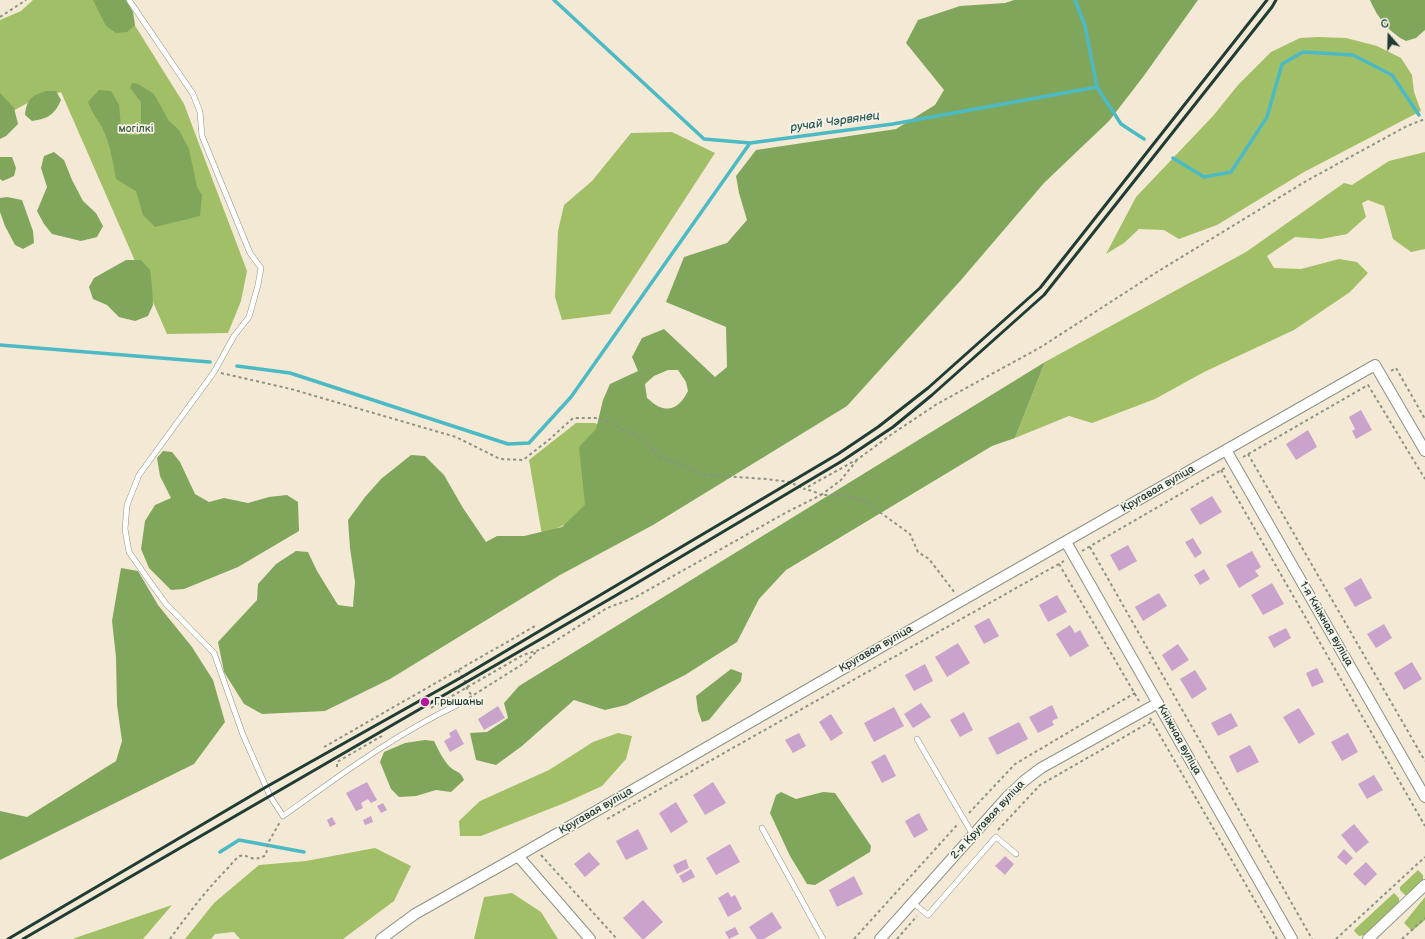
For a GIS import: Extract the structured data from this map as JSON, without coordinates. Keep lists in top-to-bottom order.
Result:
{
  "streets": {
    "street": [
      "Кругавая вуліца",
      "1-я Кніжная вуліца",
      "Кніжная вуліца",
      "2-я Кругавая вуліца"
    ]
  },
  "crossings": [
    ["Кругавая вуліца", "1-я Кніжная вуліца"],
    ["Кругавая вуліца", "Кніжная вуліца"],
    ["Кніжная вуліца", "2-я Кругавая вуліца"]
  ],
  "water": ["ручай Чэрвянец"],
  "parks": ["могілкі"],
  "places": ["Грышаны"],
  "north": "top"
}
